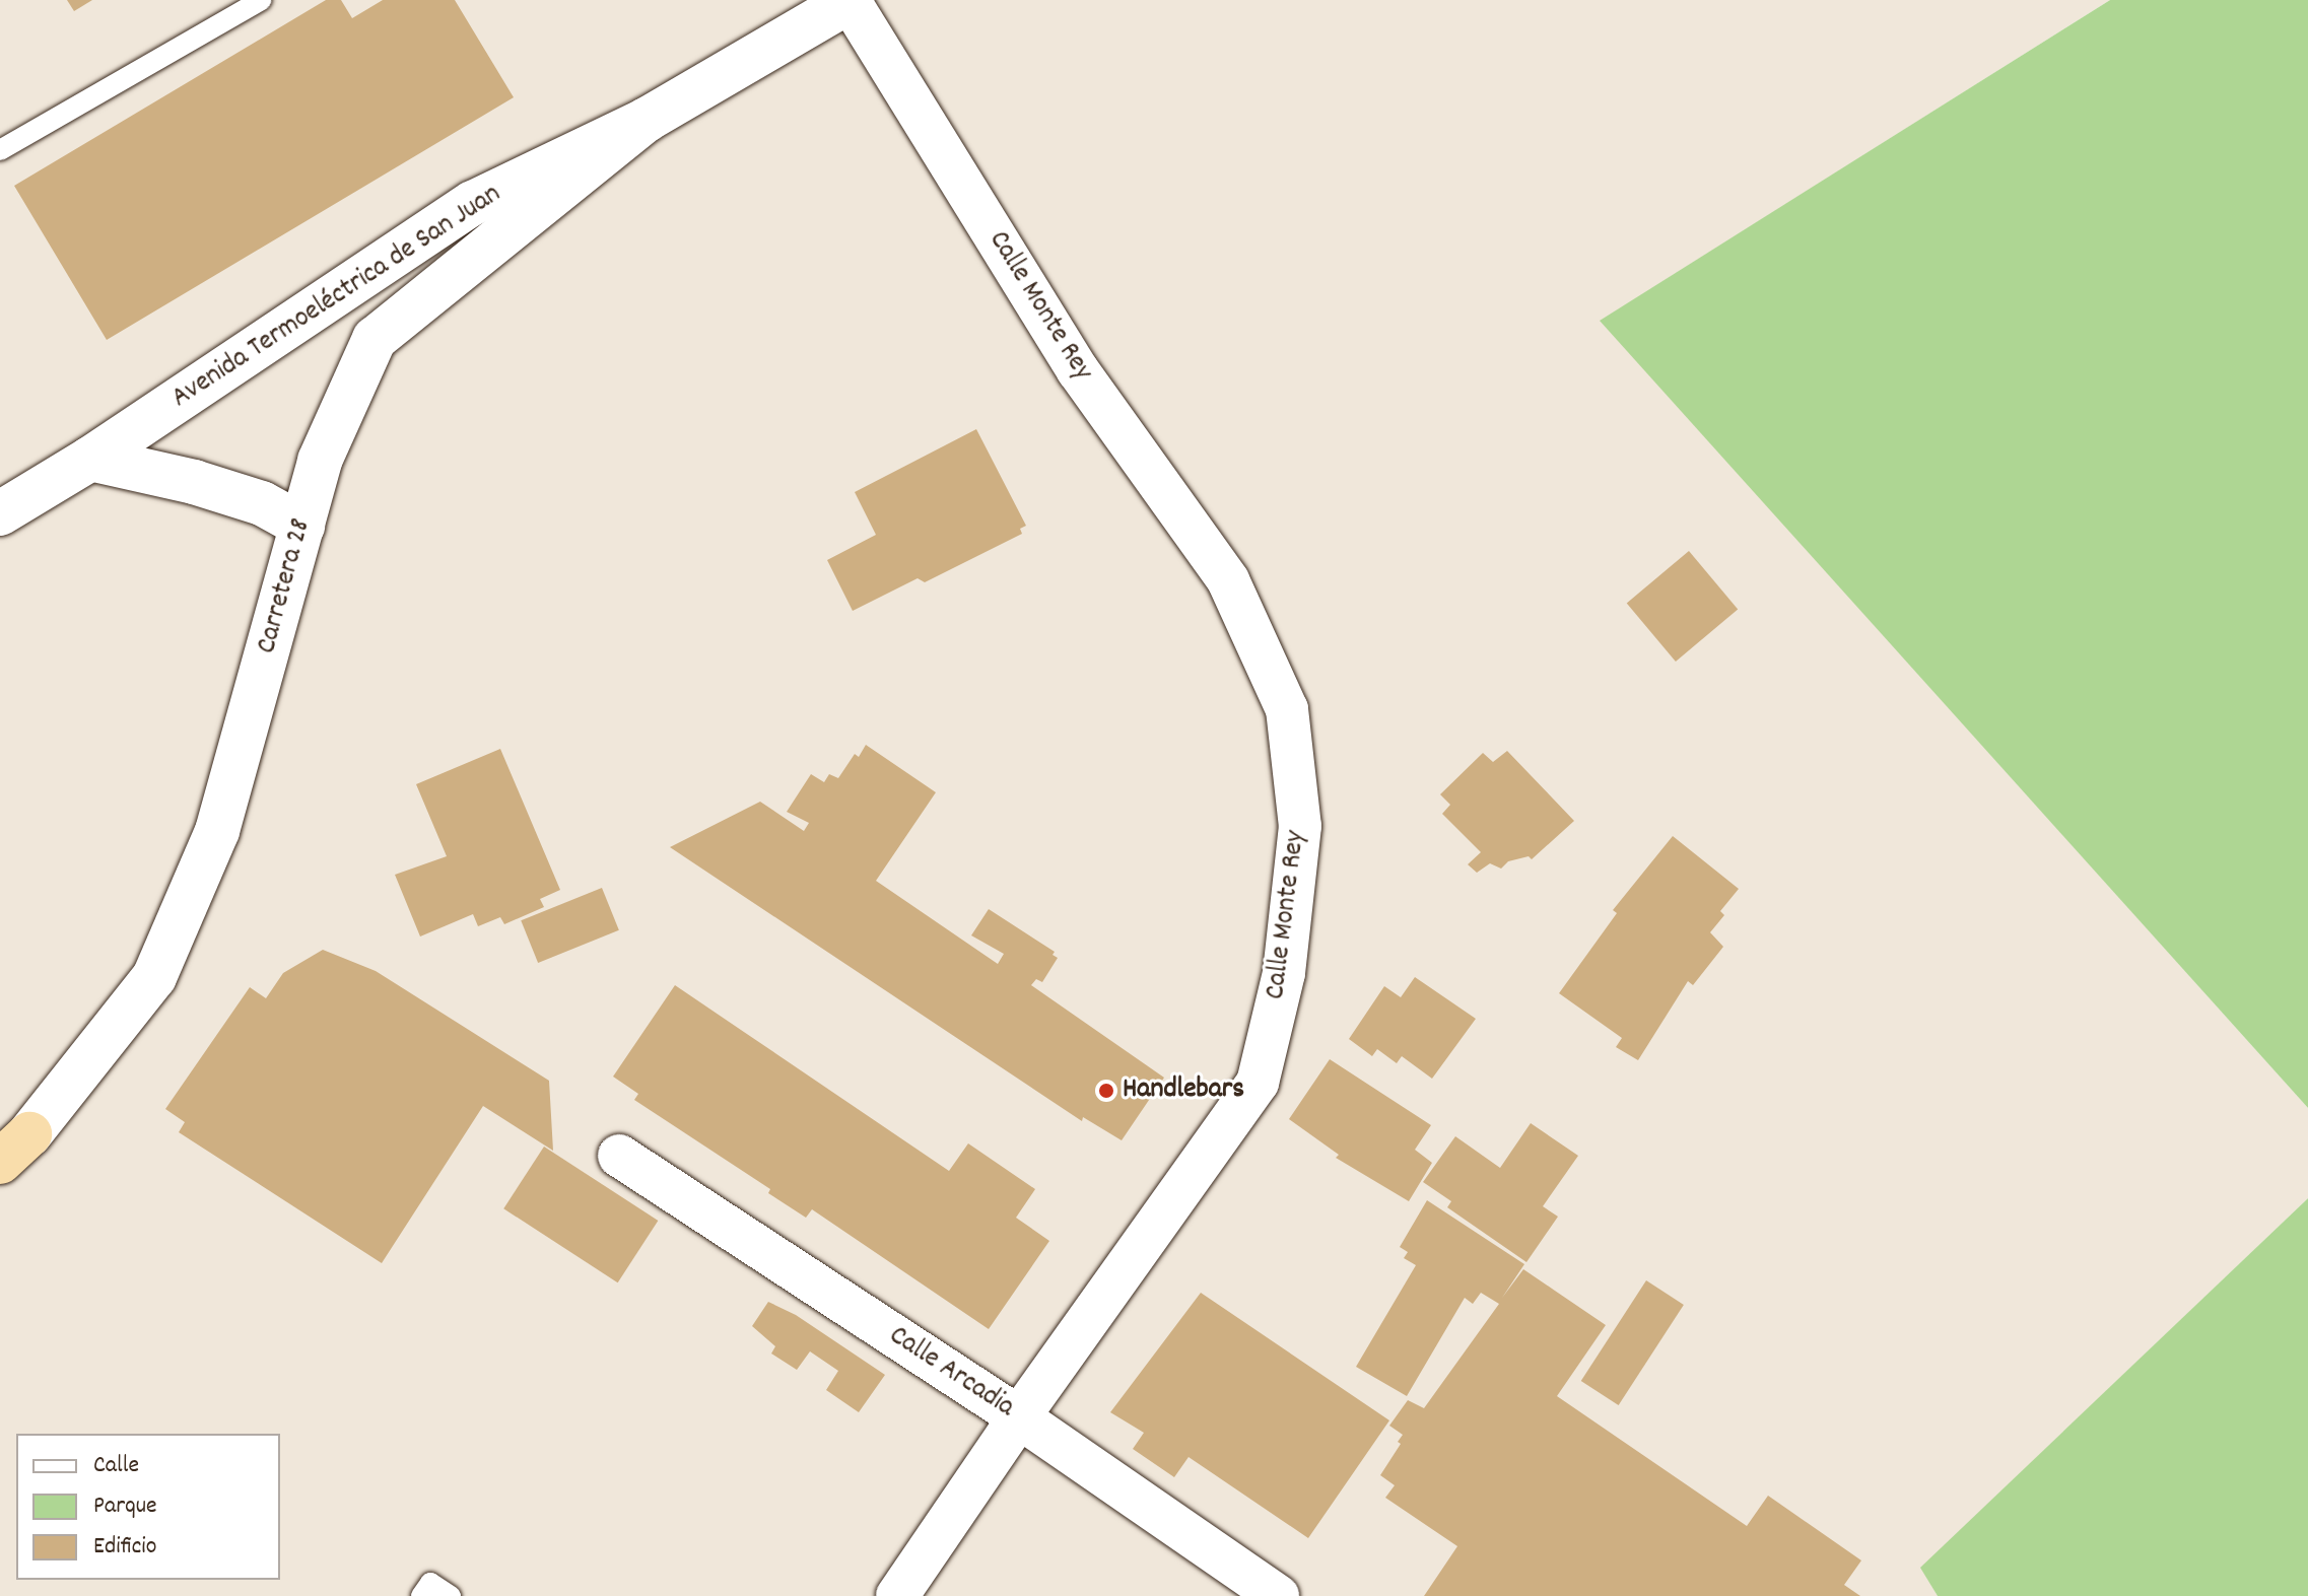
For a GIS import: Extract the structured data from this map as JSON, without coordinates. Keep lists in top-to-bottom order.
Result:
{
  "streets": {
    "street": [
      "Avenida Termoeléctrica de San Juan",
      "Calle Monte Rey",
      "Carretera 28",
      "Calle Arcadia"
    ]
  },
  "crossings": [
    ["Avenida Termoeléctrica de San Juan", "Calle Monte Rey"],
    ["Avenida Termoeléctrica de San Juan", "Carretera 28"],
    ["Calle Monte Rey", "Calle Arcadia"]
  ],
  "places": ["Handlebars"],
  "legend": ["Calle", "Parque", "Edificio"]
}
